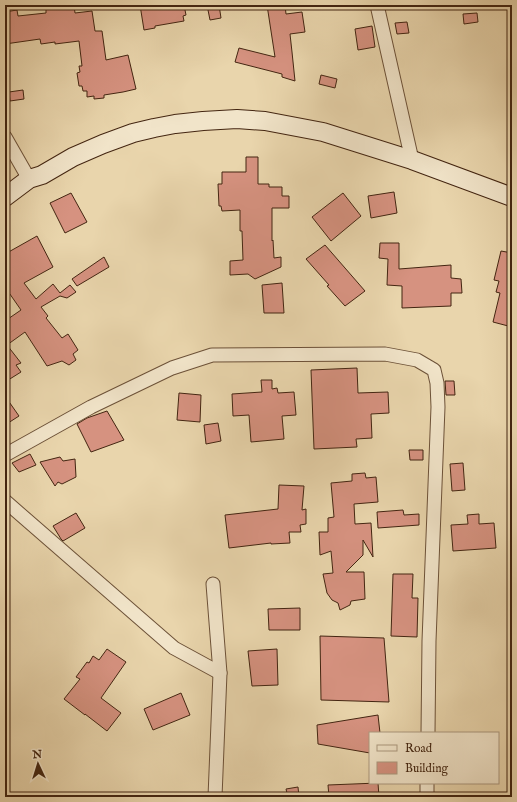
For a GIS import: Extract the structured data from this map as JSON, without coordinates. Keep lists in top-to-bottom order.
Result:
{
  "legend": ["Road", "Building"],
  "north": "top"
}
